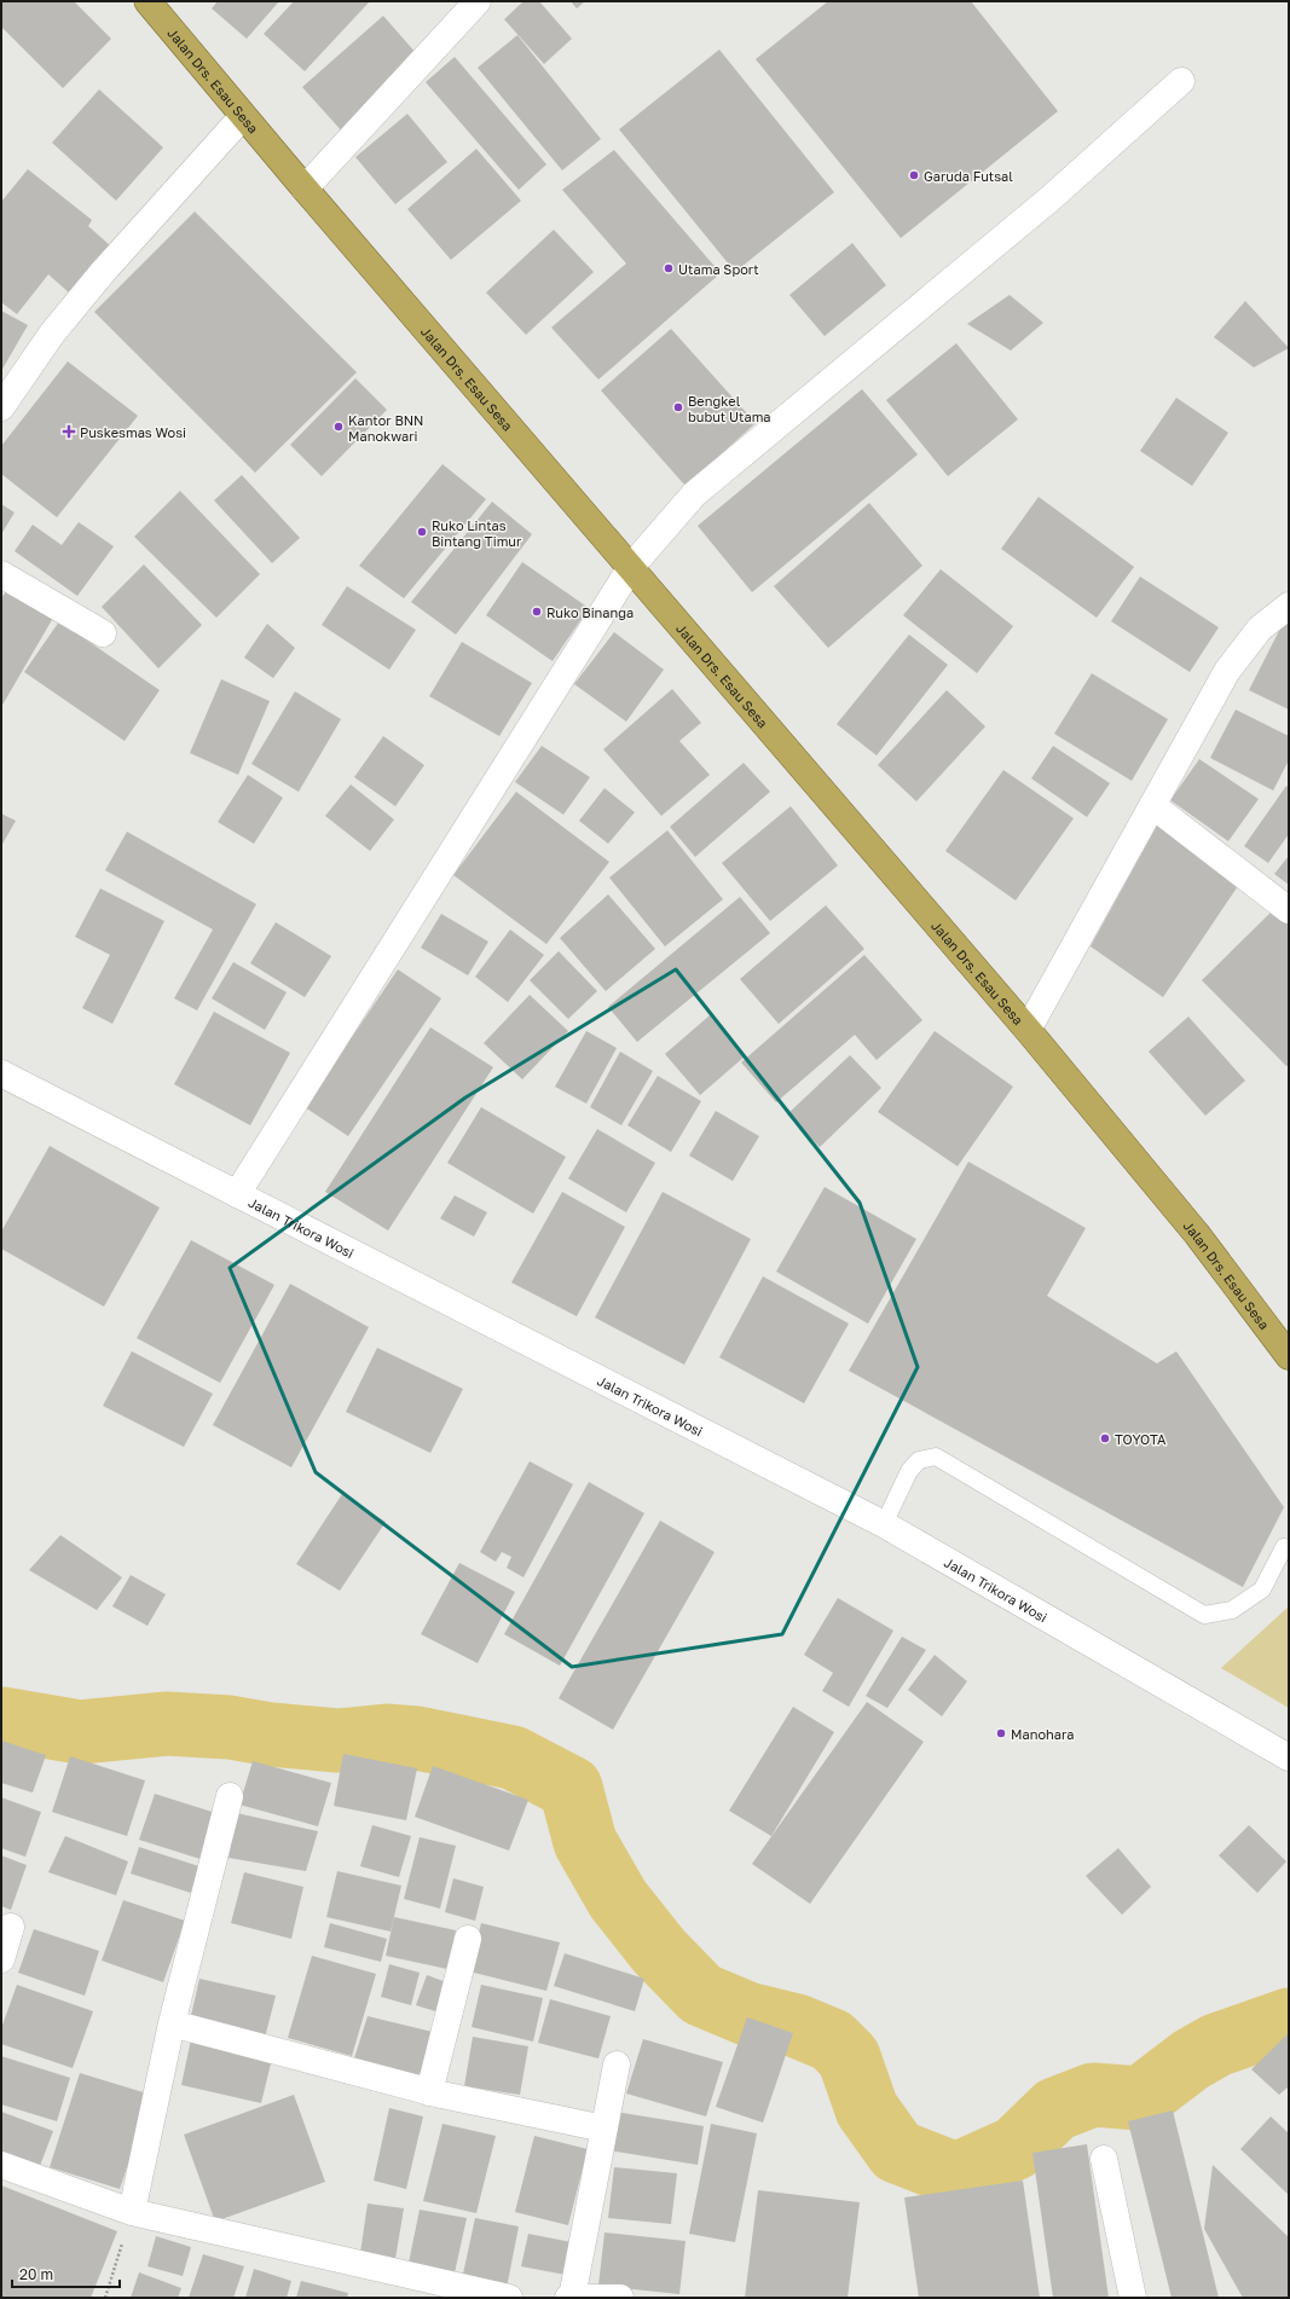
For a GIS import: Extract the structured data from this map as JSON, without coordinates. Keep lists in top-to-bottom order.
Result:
{
  "streets": {
    "highway": ["Jalan Drs. Esau Sesa"],
    "street": ["Jalan Trikora Wosi"]
  },
  "places": {
    "other": [
      "Garuda Futsal",
      "Utama Sport",
      "Bengkel bubut Utama",
      "Kantor BNN Manokwari",
      "Ruko Lintas Bintang Timur",
      "Ruko Binanga",
      "TOYOTA",
      "Manohara"
    ],
    "health": ["Puskesmas Wosi"]
  },
  "scale_bar": "20 m"
}
